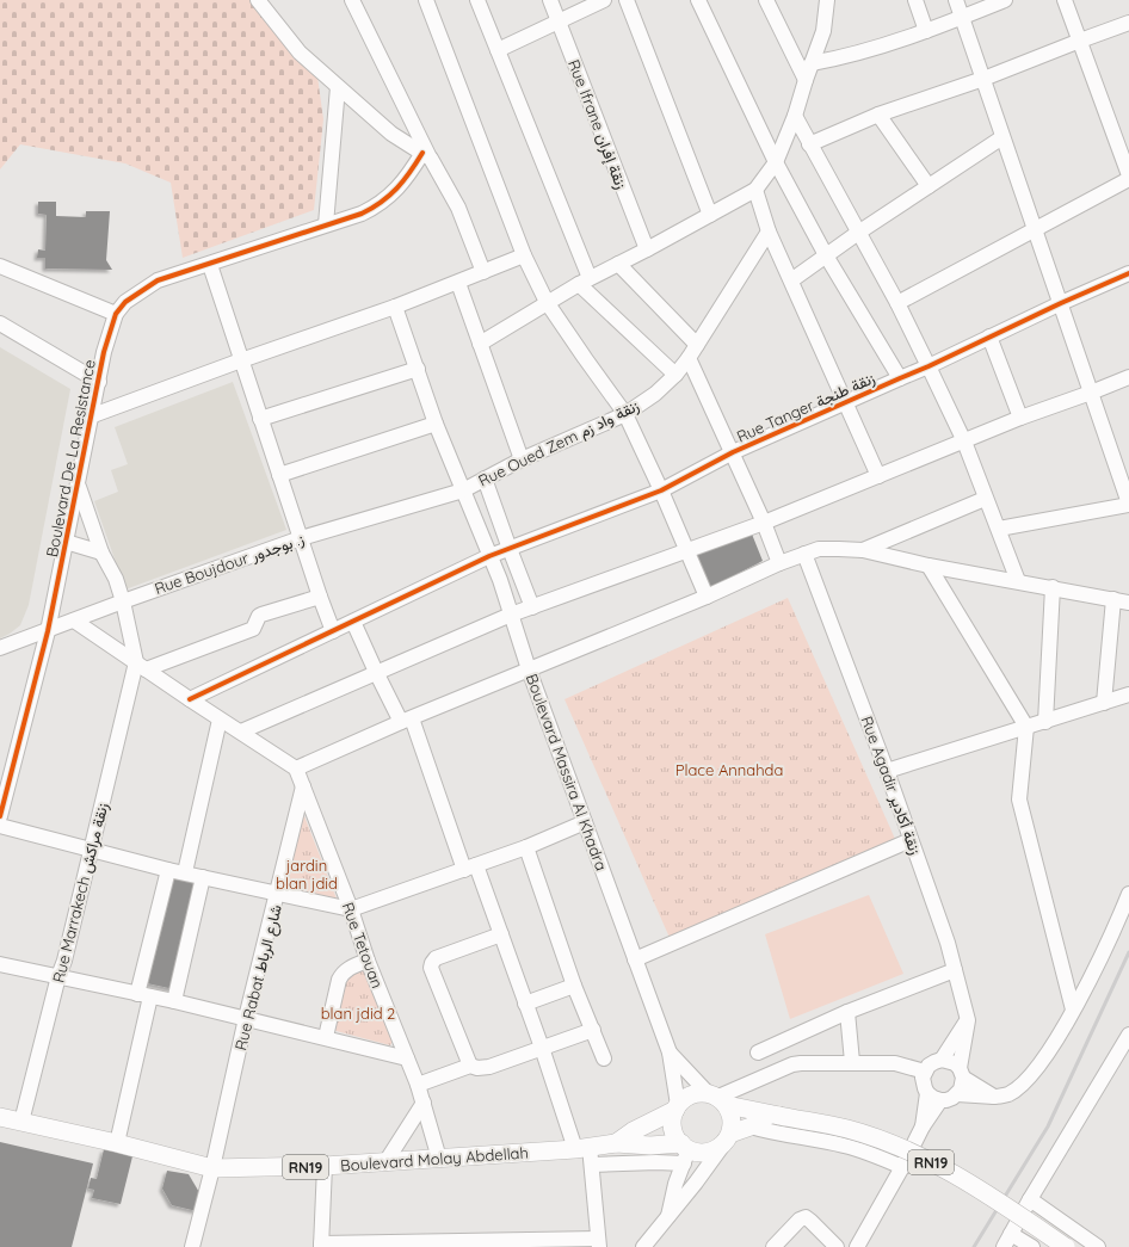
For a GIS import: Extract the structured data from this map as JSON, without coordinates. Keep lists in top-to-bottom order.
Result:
{
  "streets": {
    "main road": ["Boulevard Molay Abdellah", "RN19"],
    "street": [
      "Rue Ifrane زنقة إفران",
      "Rue Tanger زنقة طنجة",
      "Rue Oued Zem زنقة واد زم",
      "Boulevard De La Resistance",
      "Rue Boujdour ز. بوجدور",
      "Boulevard Massira Al Khadra",
      "Rue Agadir زنقة أكادير",
      "Rue Marrakech زنقة مراكش",
      "Rue Tetouan",
      "Rue Rabat شارع الرباط"
    ]
  },
  "crossings": [
    ["Rue Tanger زنقة طنجة", "Boulevard Massira Al Khadra"],
    ["Rue Oued Zem زنقة واد زم", "Rue Boujdour ز. بوجدور"],
    ["Rue Oued Zem زنقة واد زم", "Boulevard Massira Al Khadra"],
    ["Boulevard De La Resistance", "Rue Boujdour ز. بوجدور"],
    ["Rue Boujdour ز. بوجدور", "Boulevard Massira Al Khadra"],
    ["Rue Marrakech زنقة مراكش", "Boulevard Molay Abdellah"],
    ["Rue Tetouan", "Rue Rabat شارع الرباط"],
    ["Rue Tetouan", "Boulevard Molay Abdellah"],
    ["Rue Rabat شارع الرباط", "Boulevard Molay Abdellah"],
    ["Boulevard Molay Abdellah", "RN19"]
  ],
  "parks": ["Place Annahda", "jardin blan jdid", "blan jdid 2"]
}
